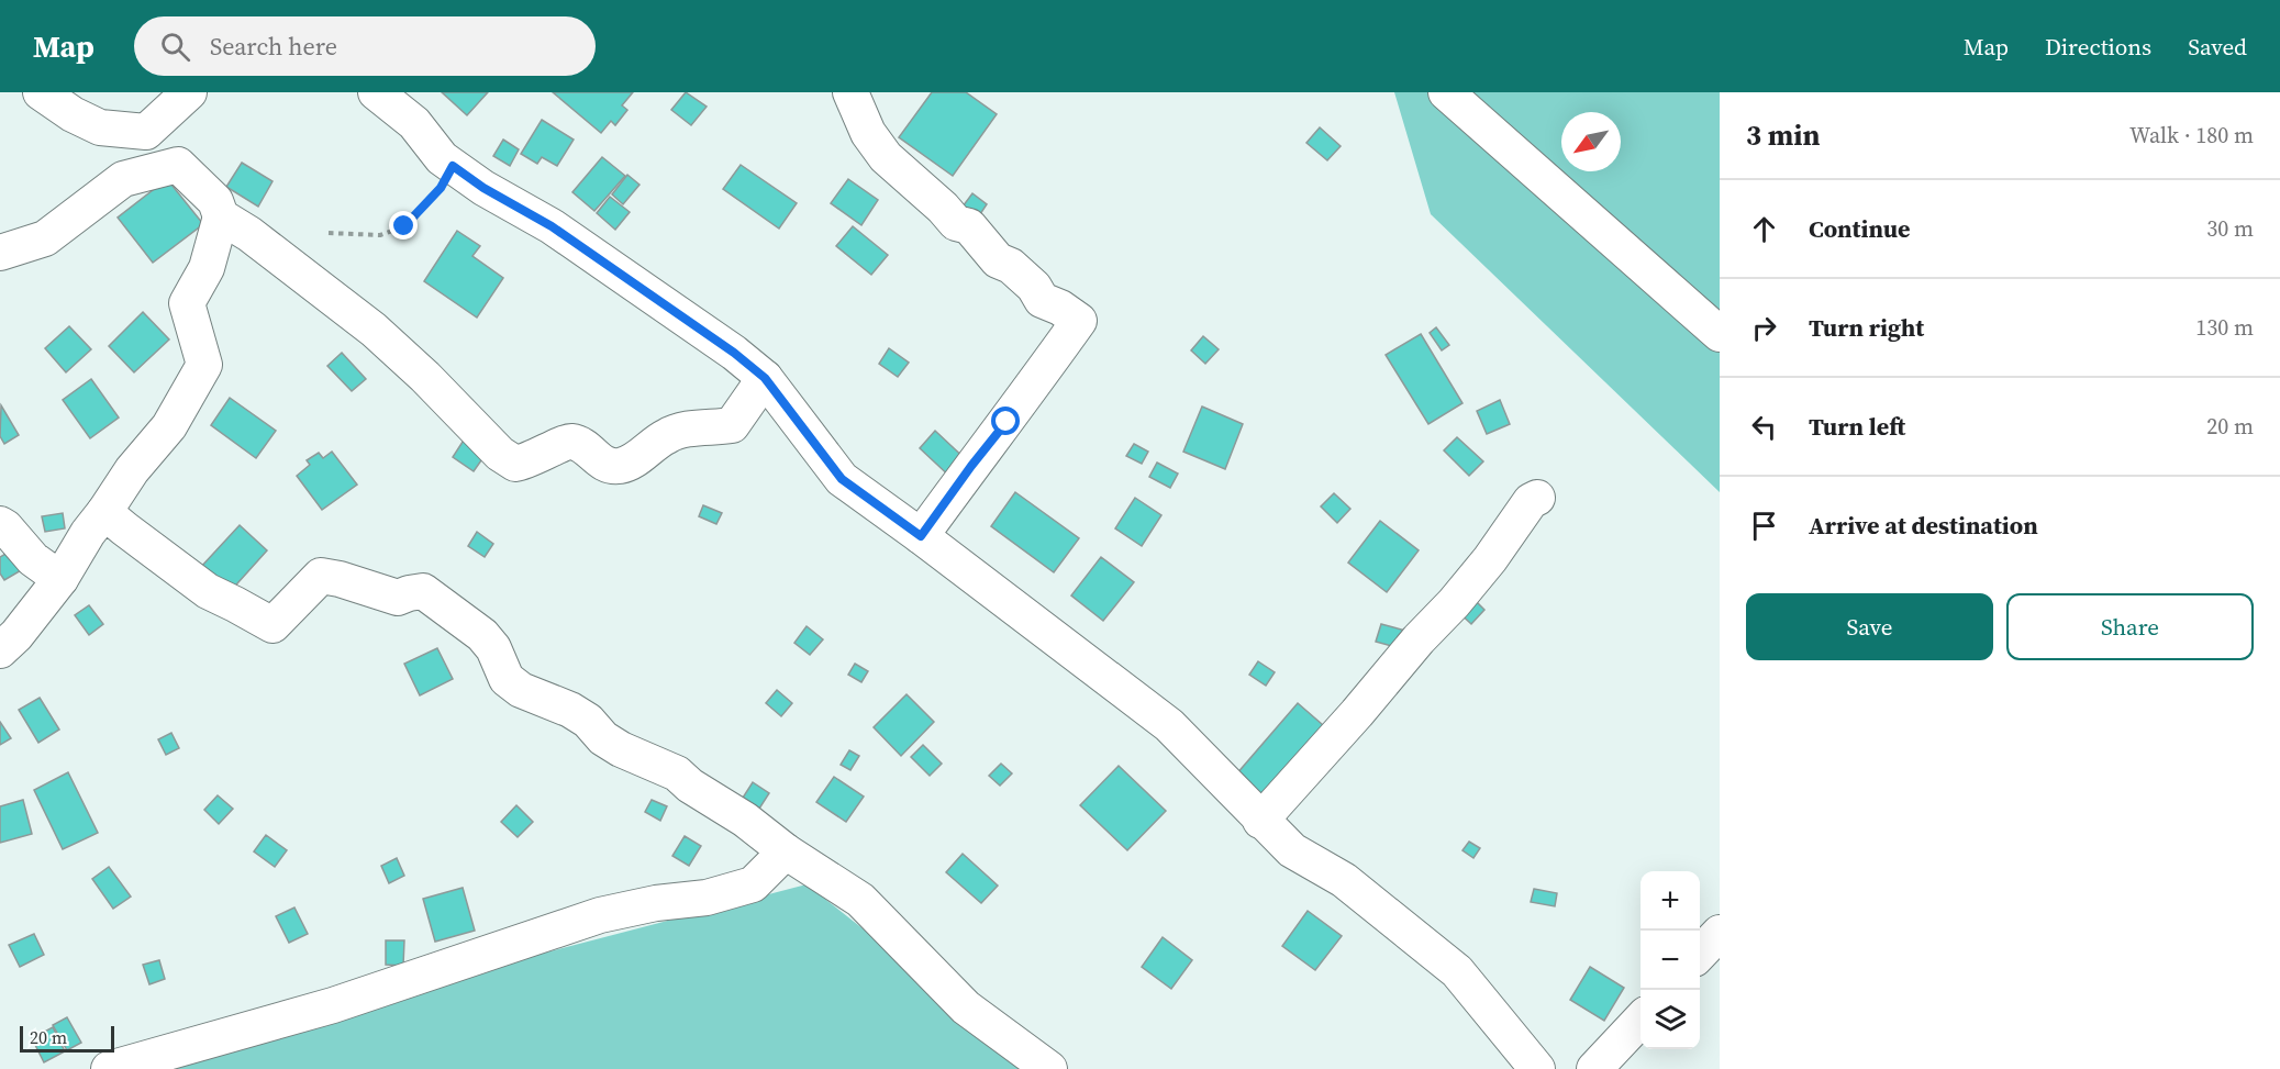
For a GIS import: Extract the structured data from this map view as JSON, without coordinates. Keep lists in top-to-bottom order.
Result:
{
  "scale_bar": "20 m",
  "north": "bottom left",
  "page": {
    "header": "Map",
    "search": "Search here",
    "nav": ["Map", "Directions", "Saved"],
    "heading": ["3 min", "Walk · 180 m"],
    "list": [
      ["Continue", "30 m"],
      ["Turn right", "130 m"],
      ["Turn left", "20 m"],
      "Arrive at destination"
    ],
    "buttons": ["Save", "Share"],
    "map_buttons": ["+", "−"],
    "scale": "20 m"
  }
}
